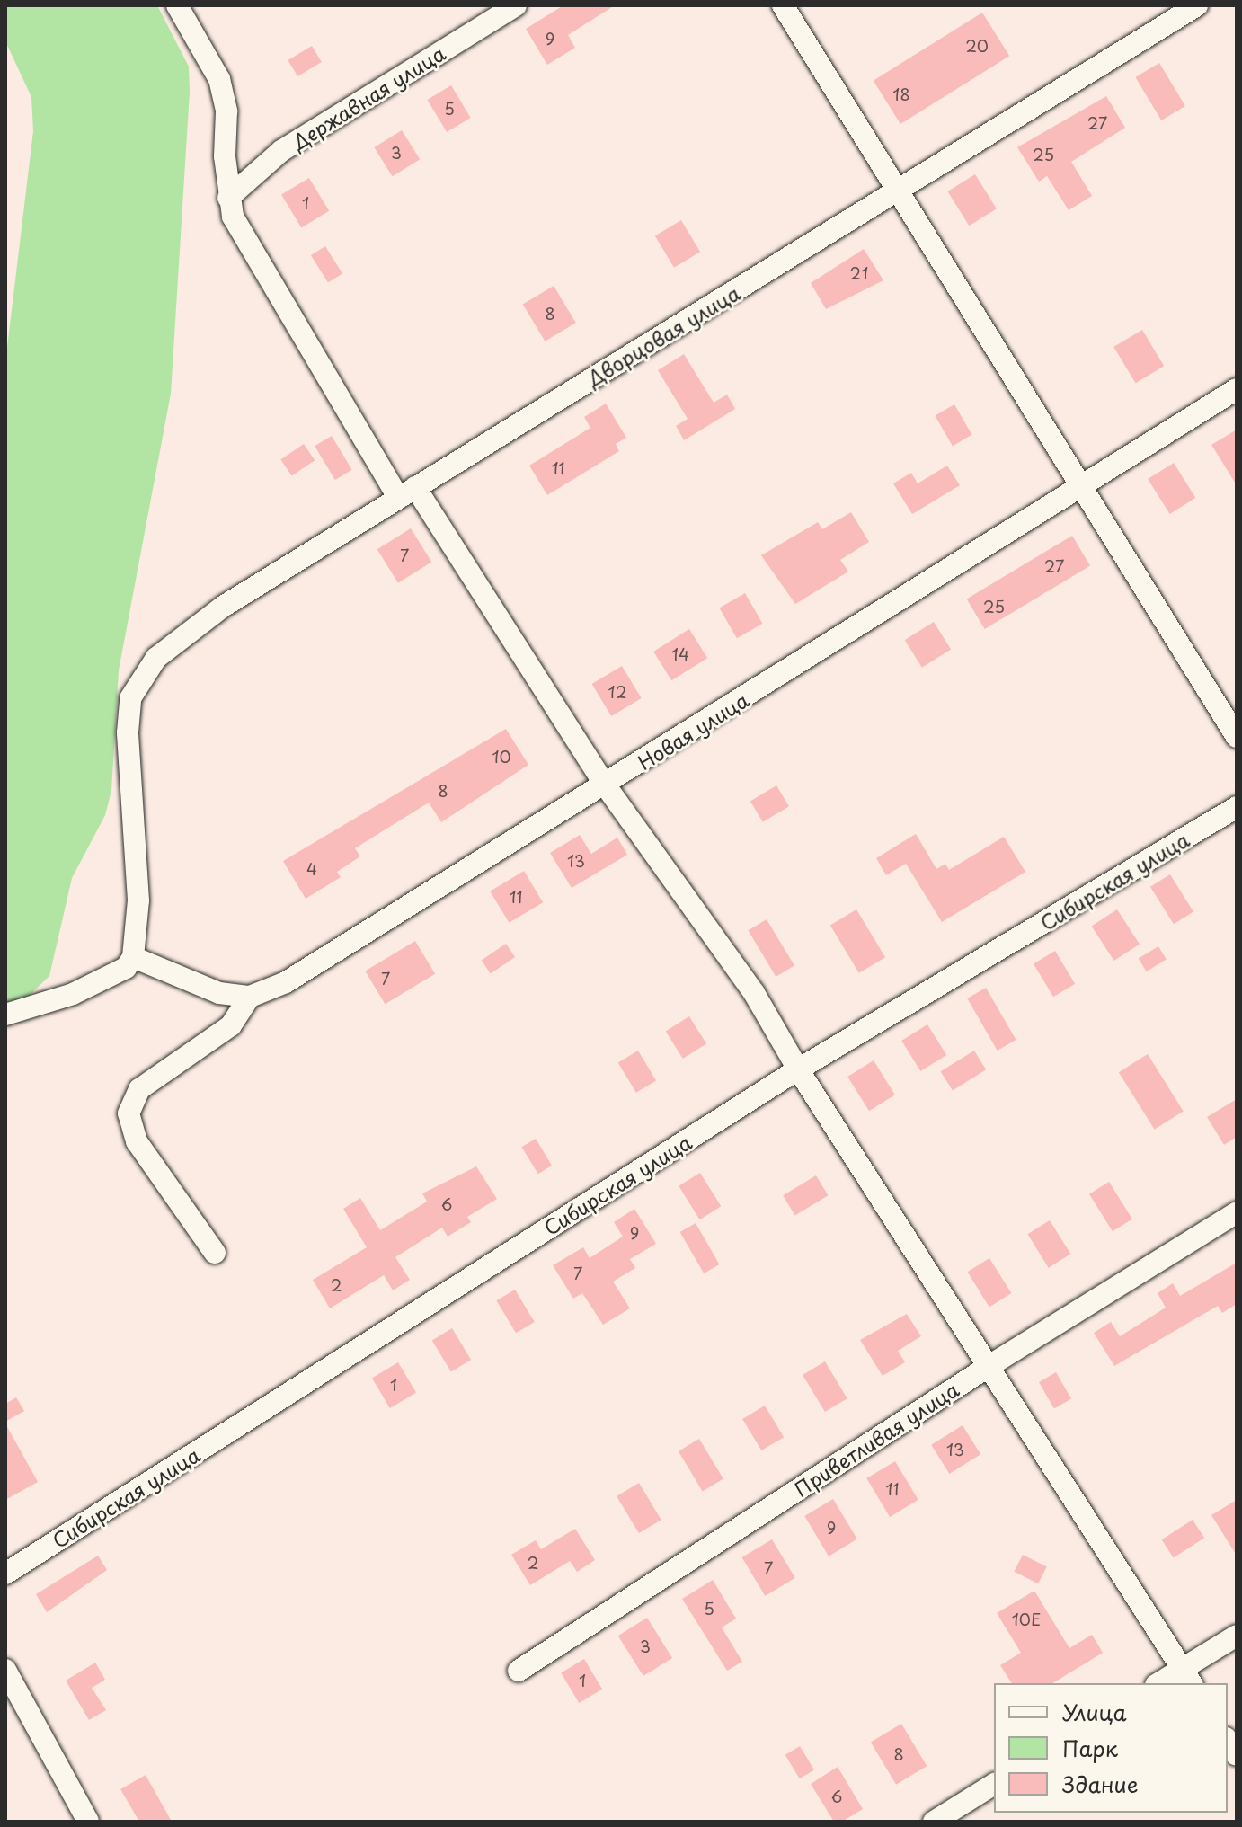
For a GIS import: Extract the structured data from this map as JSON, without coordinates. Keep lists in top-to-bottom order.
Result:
{
  "streets": {
    "street": [
      "Державная улица",
      "Дворцовая улица",
      "Новая улица",
      "Сибирская улица",
      "Приветливая улица"
    ]
  },
  "house_numbers": [
    "9",
    "20",
    "18",
    "5",
    "27",
    "3",
    "25",
    "1",
    "21",
    "8",
    "11",
    "7",
    "27",
    "25",
    "14",
    "12",
    "10",
    "8",
    "13",
    "4",
    "11",
    "7",
    "6",
    "9",
    "7",
    "2",
    "1",
    "13",
    "11",
    "9",
    "2",
    "7",
    "5",
    "10Е",
    "3",
    "1",
    "8",
    "6"
  ],
  "legend": ["Улица", "Парк", "Здание"]
}
